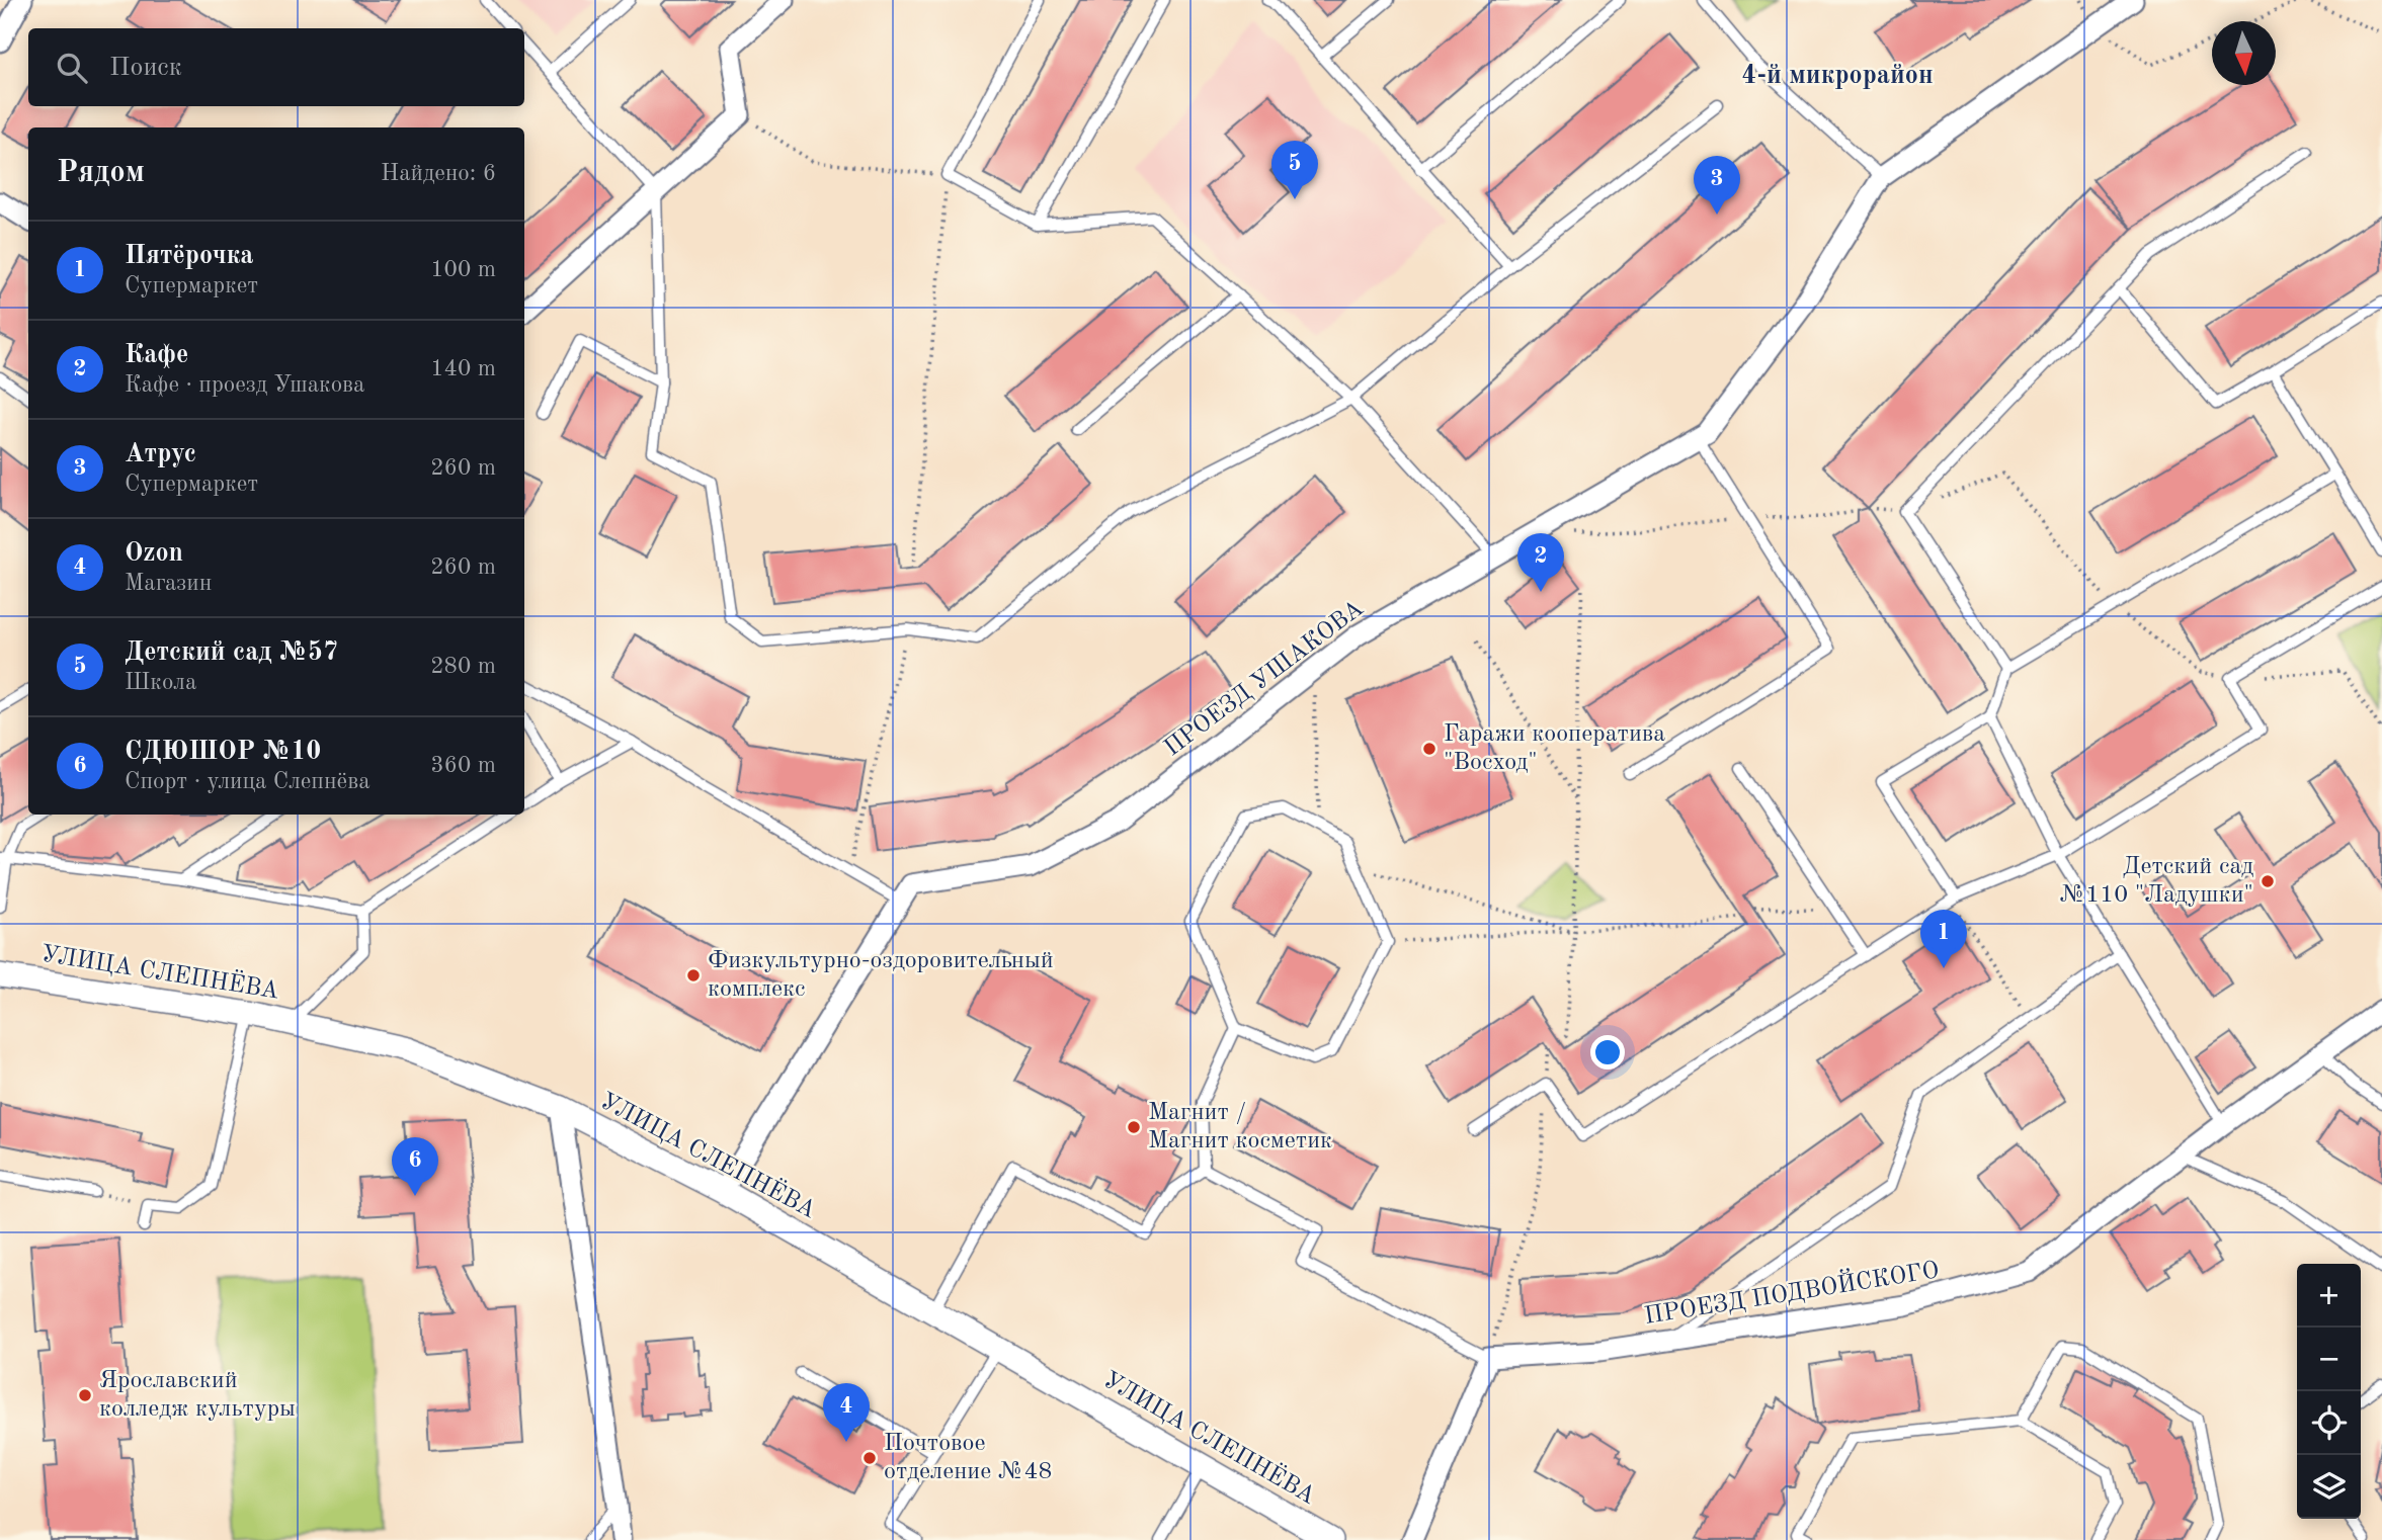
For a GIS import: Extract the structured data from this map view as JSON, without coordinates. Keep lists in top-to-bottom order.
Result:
{
  "streets": {
    "street": ["ПРОЕЗД УШАКОВА", "УЛИЦА СЛЕПНЁВА", "ПРОЕЗД ПОДВОЙСКОГО"]
  },
  "crossings": [
    ["ПРОЕЗД УШАКОВА", "УЛИЦА СЛЕПНЁВА"]
  ],
  "districts": ["4-й микрорайон"],
  "places": [
    "Гаражи кооператива \"Восход\"",
    "Детский сад №110 \"Ладушки\"",
    "Физкультурно-оздоровительный комплекс",
    "Магнит / Магнит косметик",
    "Ярославский колледж культуры",
    "Почтовое отделение №48"
  ],
  "north": "bottom",
  "page": {
    "search": "Поиск",
    "heading": ["Рядом", "Найдено: 6"],
    "pins": [
      "5",
      "3",
      "2",
      "1",
      "6",
      "4"
    ],
    "list": [
      {
        "mark": "1",
        "name": "Пятёрочка",
        "note": "Супермаркет",
        "value": "100 m"
      },
      {
        "mark": "2",
        "name": "Кафе",
        "note": "Кафе · проезд Ушакова",
        "value": "140 m"
      },
      {
        "mark": "3",
        "name": "Атрус",
        "note": "Супермаркет",
        "value": "260 m"
      },
      {
        "mark": "4",
        "name": "Ozon",
        "note": "Магазин",
        "value": "260 m"
      },
      {
        "mark": "5",
        "name": "Детский сад №57",
        "note": "Школа",
        "value": "280 m"
      },
      {
        "mark": "6",
        "name": "СДЮШОР №10",
        "note": "Спорт · улица Слепнёва",
        "value": "360 m"
      }
    ],
    "map_buttons": ["+", "−"]
  }
}
